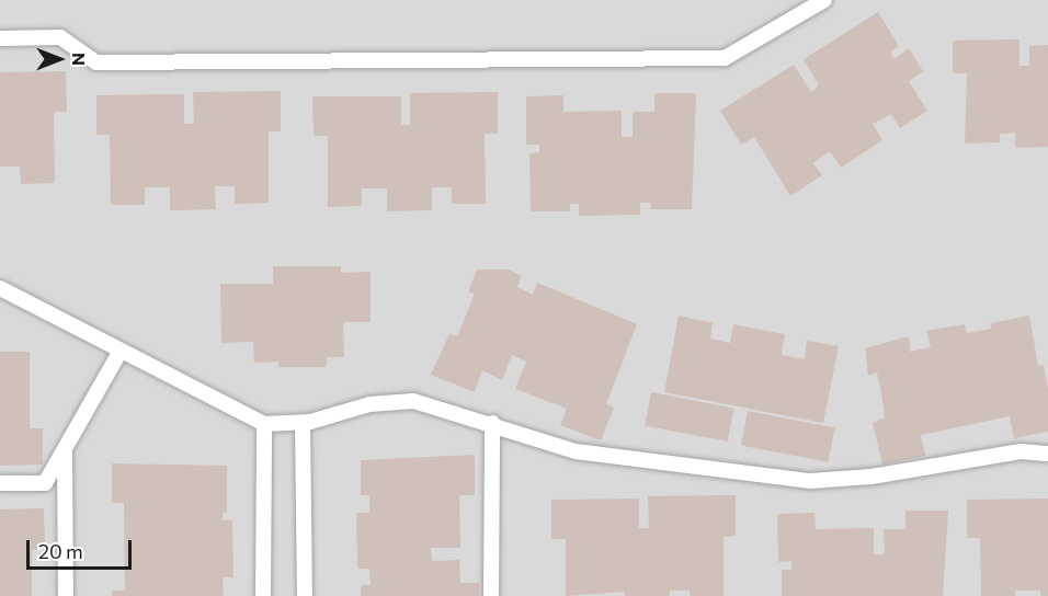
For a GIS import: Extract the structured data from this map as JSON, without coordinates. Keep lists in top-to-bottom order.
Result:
{
  "scale_bar": "20 m",
  "north": "right"
}
